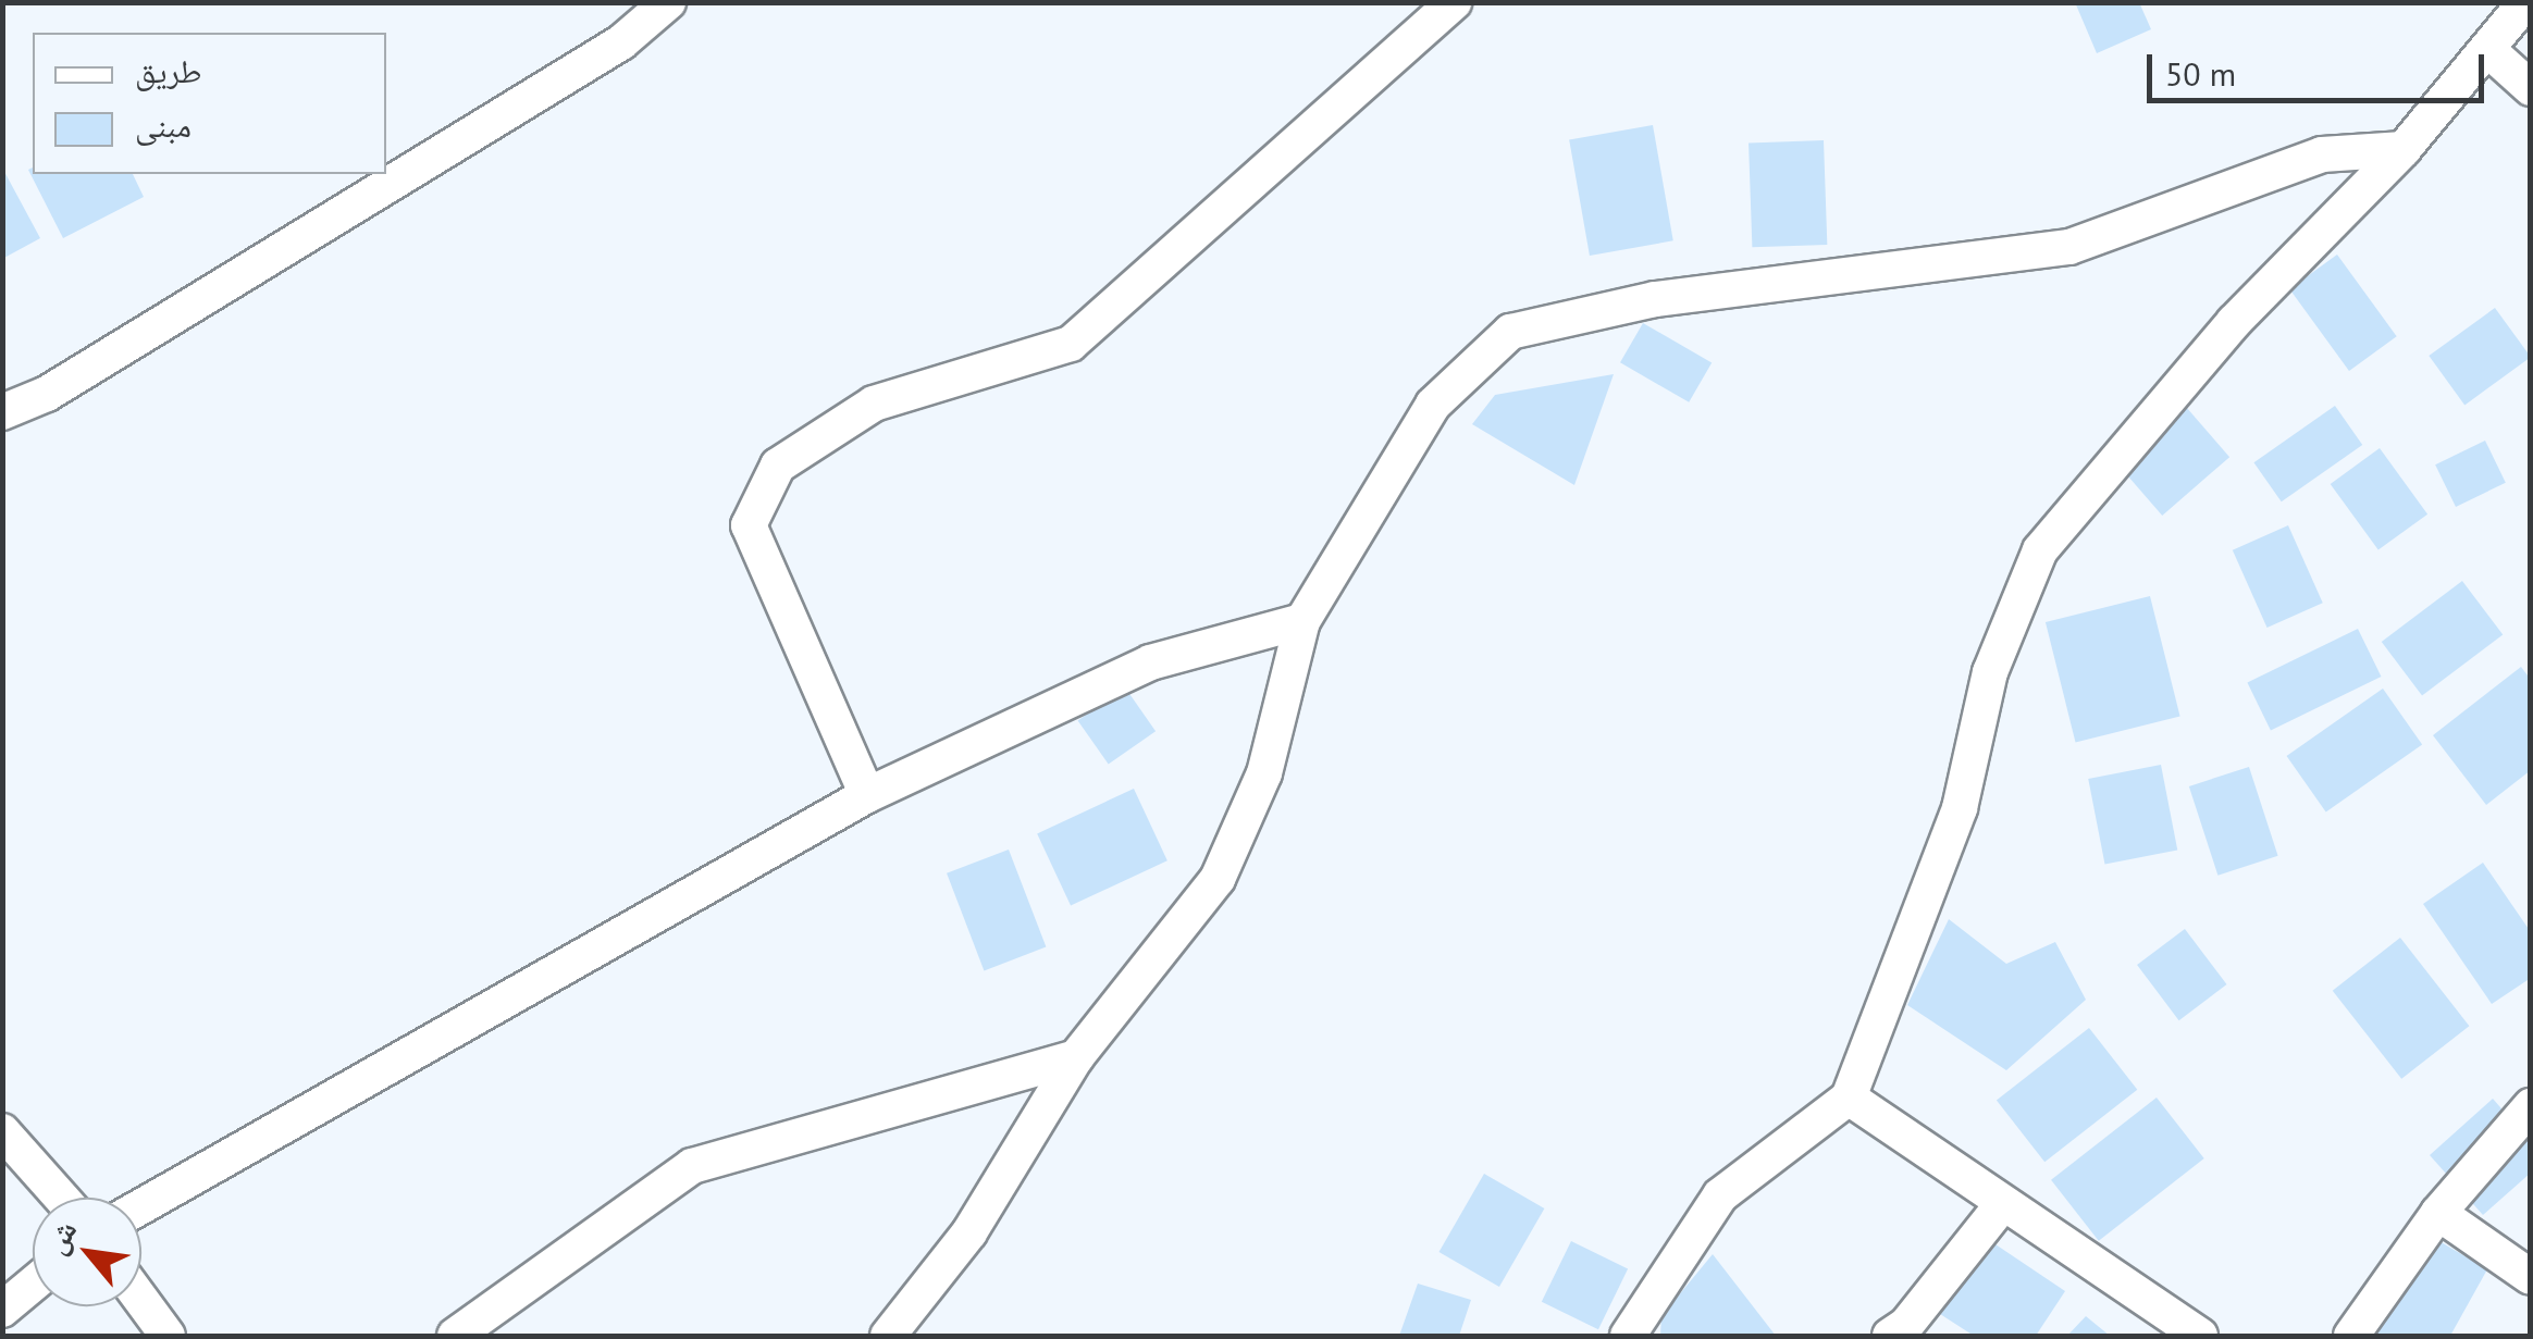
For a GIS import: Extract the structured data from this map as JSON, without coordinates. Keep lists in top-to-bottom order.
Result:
{
  "legend": ["طريق", "مبنى"],
  "scale_bar": "50 m",
  "north": "top left"
}
